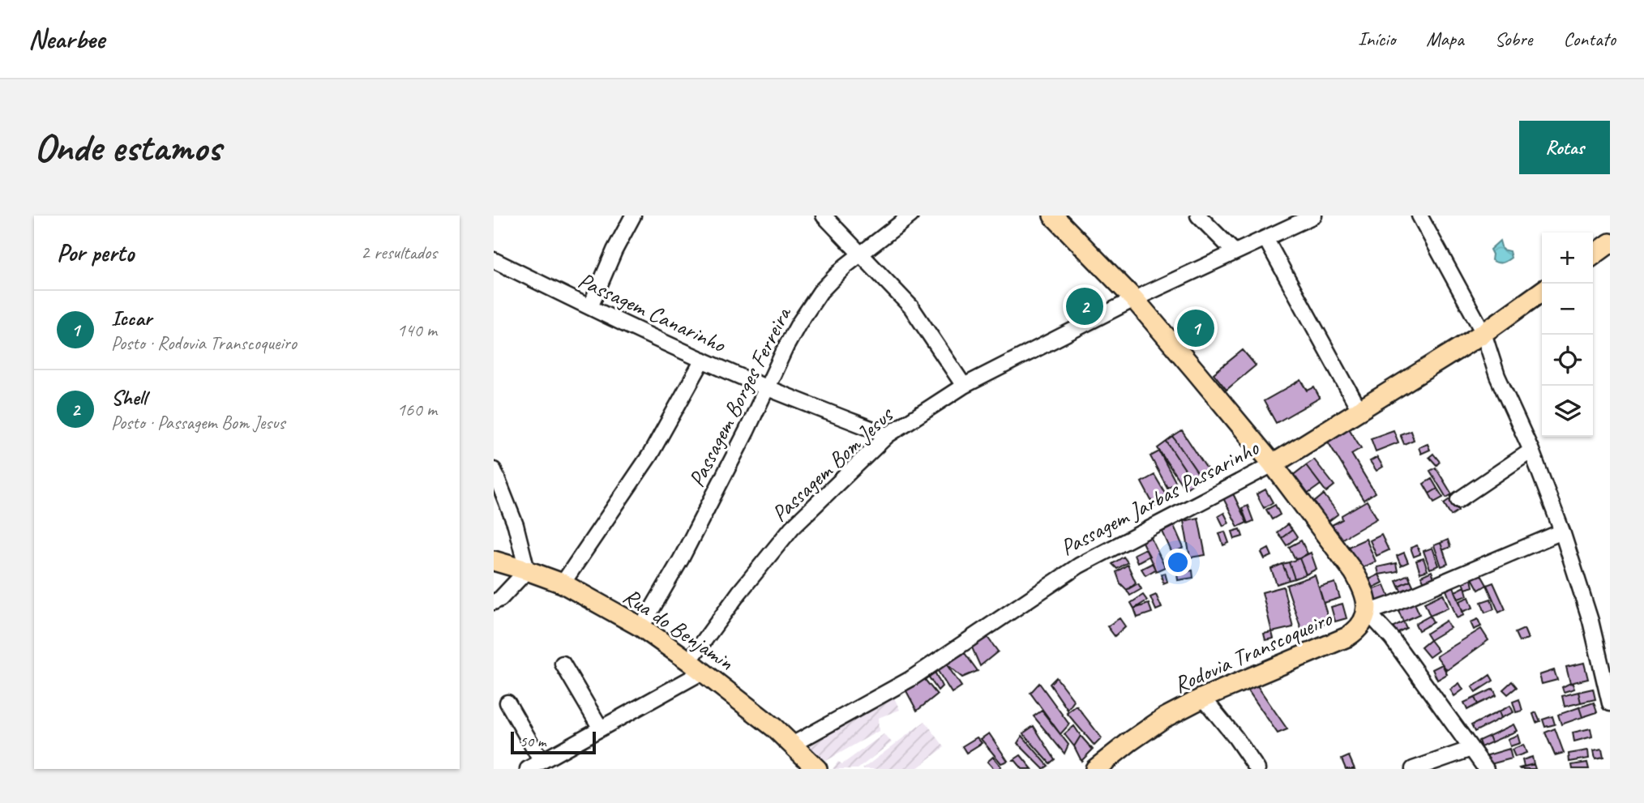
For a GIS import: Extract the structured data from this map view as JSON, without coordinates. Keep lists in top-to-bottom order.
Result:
{
  "streets": {
    "main road": ["Passagem Jarbas Passarinho", "Rua do Benjamin", "Rodovia Transcoqueiro"],
    "street": ["Passagem Canarinho", "Passagem Borges Ferreira", "Passagem Bom Jesus"]
  },
  "crossings": [
    ["Passagem Canarinho", "Passagem Borges Ferreira"],
    ["Passagem Canarinho", "Passagem Bom Jesus"],
    ["Passagem Borges Ferreira", "Rua do Benjamin"],
    ["Passagem Bom Jesus", "Rua do Benjamin"],
    ["Passagem Jarbas Passarinho", "Rua do Benjamin"]
  ],
  "scale_bar": "50 m",
  "page": {
    "header": "Nearbee",
    "nav": [
      "Início",
      "Mapa",
      "Sobre",
      "Contato"
    ],
    "buttons": "Rotas",
    "title": "Onde estamos",
    "heading": ["Por perto", "2 resultados"],
    "map_buttons": ["+", "−"],
    "pins": ["2", "1"],
    "list": [
      {
        "mark": "1",
        "name": "Iccar",
        "note": "Posto · Rodovia Transcoqueiro",
        "value": "140 m"
      },
      {
        "mark": "2",
        "name": "Shell",
        "note": "Posto · Passagem Bom Jesus",
        "value": "160 m"
      }
    ],
    "scale": "50 m"
  }
}
